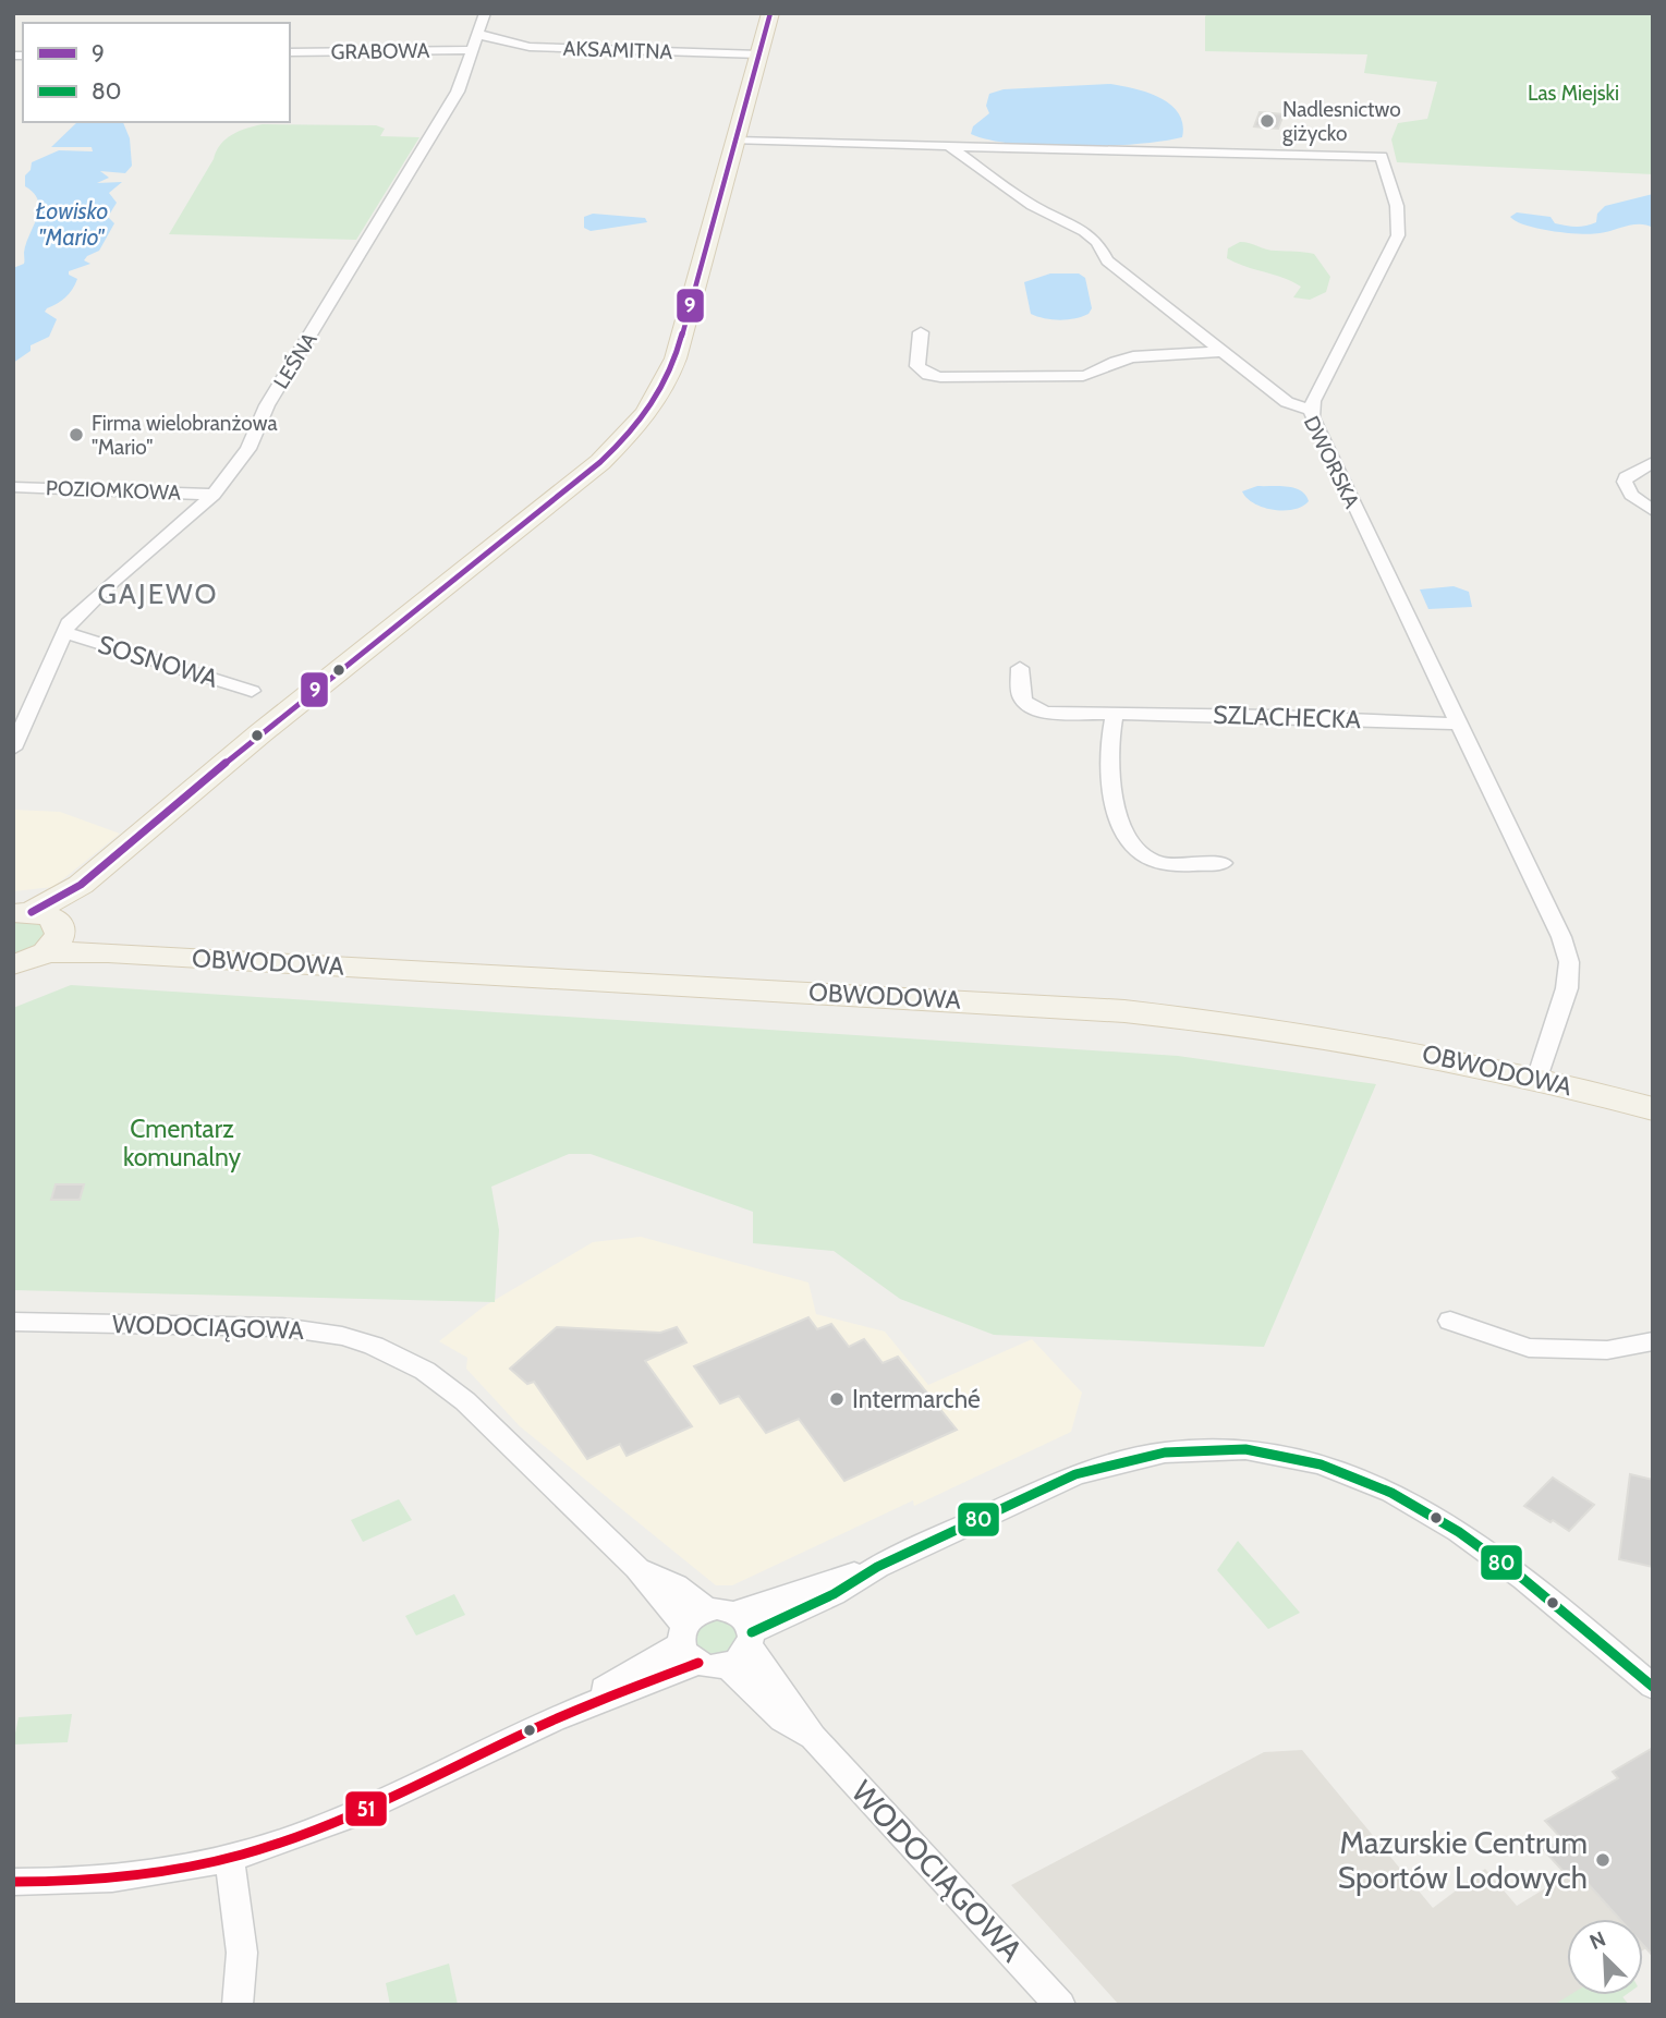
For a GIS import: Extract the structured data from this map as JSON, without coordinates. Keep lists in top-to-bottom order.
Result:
{
  "streets": {
    "main road": ["OBWODOWA"],
    "street": [
      "AKSAMITNA",
      "GRABOWA",
      "LEŚNA",
      "DWORSKA",
      "POZIOMKOWA",
      "SOSNOWA",
      "SZLACHECKA",
      "WODOCIĄGOWA"
    ]
  },
  "crossings": [
    ["AKSAMITNA", "GRABOWA"],
    ["AKSAMITNA", "LEŚNA"],
    ["GRABOWA", "LEŚNA"],
    ["LEŚNA", "POZIOMKOWA"],
    ["LEŚNA", "SOSNOWA"],
    ["DWORSKA", "SZLACHECKA"],
    ["DWORSKA", "OBWODOWA"]
  ],
  "districts": ["GAJEWO"],
  "water": ["Łowisko \"Mario\""],
  "parks": ["Las Miejski", "Cmentarz komunalny"],
  "places": [
    "Nadlesnictwo giżycko",
    "Firma wielobranżowa \"Mario\"",
    "Intermarché",
    "Mazurskie Centrum Sportów Lodowych"
  ],
  "lines": ["transit line 9", "transit line 80", "transit line 51"],
  "legend": ["9", "80"],
  "north": "top left"
}
